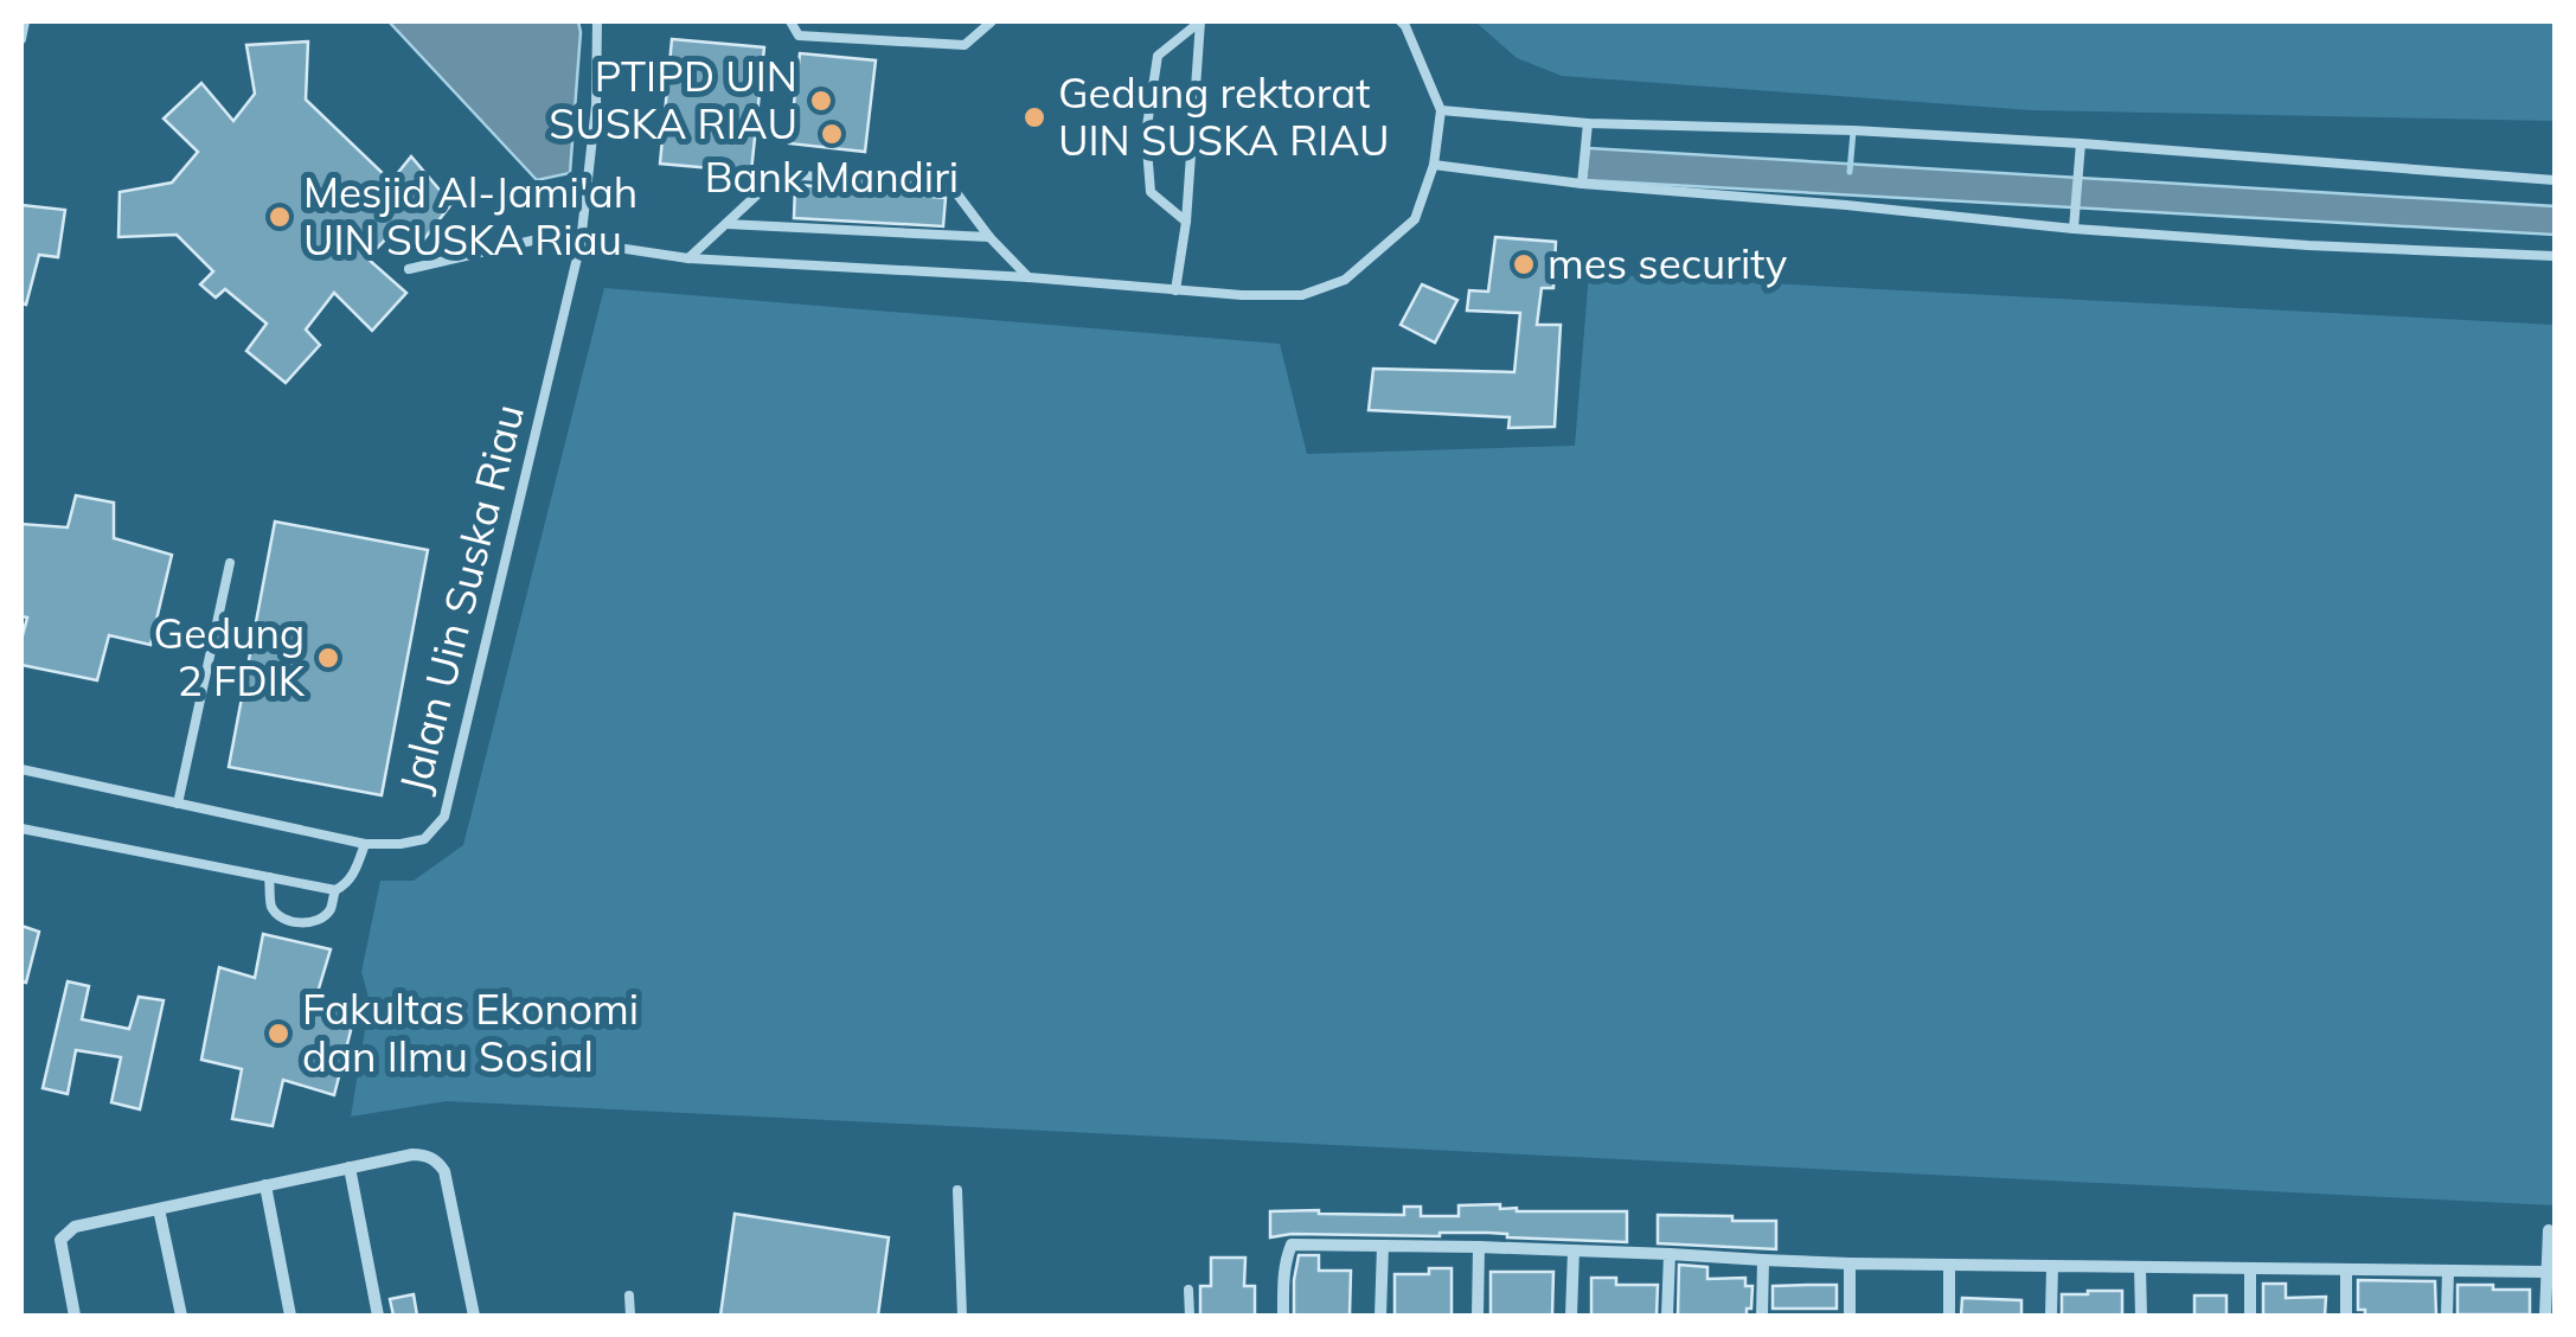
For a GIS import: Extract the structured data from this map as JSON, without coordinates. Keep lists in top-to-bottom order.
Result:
{
  "streets": {
    "lane": ["Jalan Uin Suska Riau"]
  },
  "places": [
    "PTIPD UIN SUSKA RIAU",
    "Gedung rektorat UIN SUSKA RIAU",
    "Bank Mandiri",
    "Mesjid Al-Jami'ah UIN SUSKA Riau",
    "mes security",
    "Gedung 2 FDIK",
    "Fakultas Ekonomi dan Ilmu Sosial"
  ]
}
